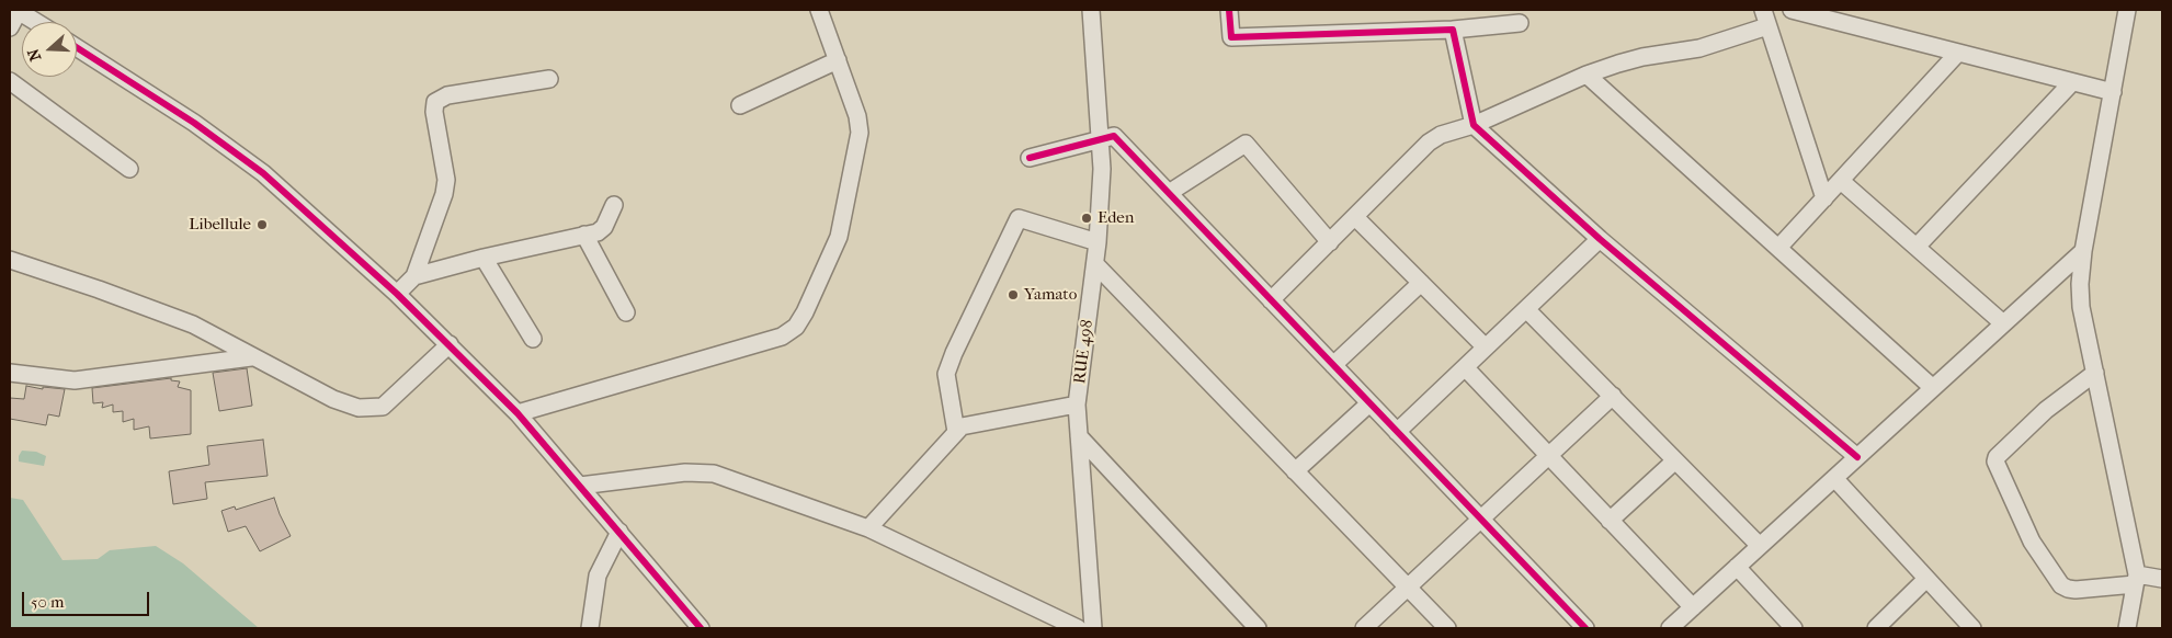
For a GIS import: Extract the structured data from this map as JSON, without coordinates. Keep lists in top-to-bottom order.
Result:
{
  "streets": {
    "street": ["RUE 498"]
  },
  "places": ["Eden", "Libellule", "Yamato"],
  "scale_bar": "50 m",
  "north": "left"
}
